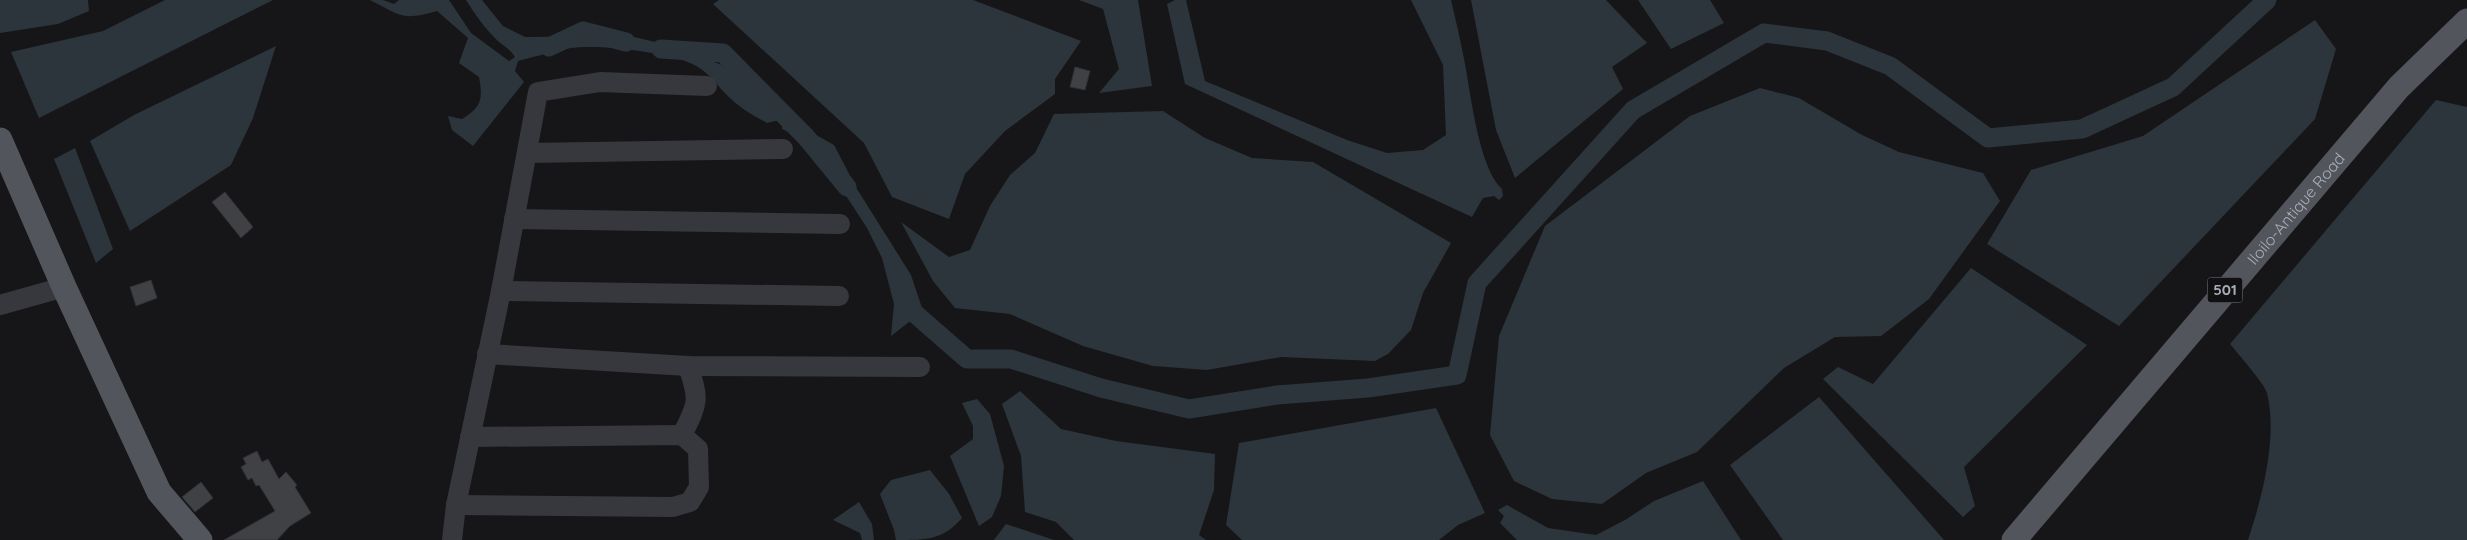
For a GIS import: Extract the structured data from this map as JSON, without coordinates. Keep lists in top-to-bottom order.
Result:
{
  "streets": {
    "main road": ["Iloilo-Antique Road", "501"]
  }
}
